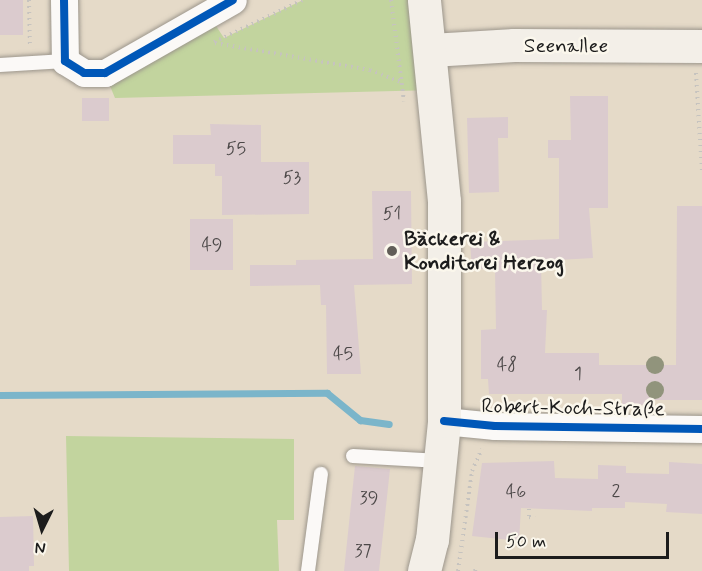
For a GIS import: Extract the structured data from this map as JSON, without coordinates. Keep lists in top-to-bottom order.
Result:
{
  "streets": {
    "main road": ["Seenallee"],
    "street": ["Robert-Koch-Straße"]
  },
  "places": ["Bäckerei & Konditorei Herzog"],
  "house_numbers": [
    "55",
    "53",
    "51",
    "49",
    "45",
    "48",
    "1",
    "2",
    "46",
    "39",
    "37"
  ],
  "scale_bar": "50 m",
  "north": "bottom"
}
